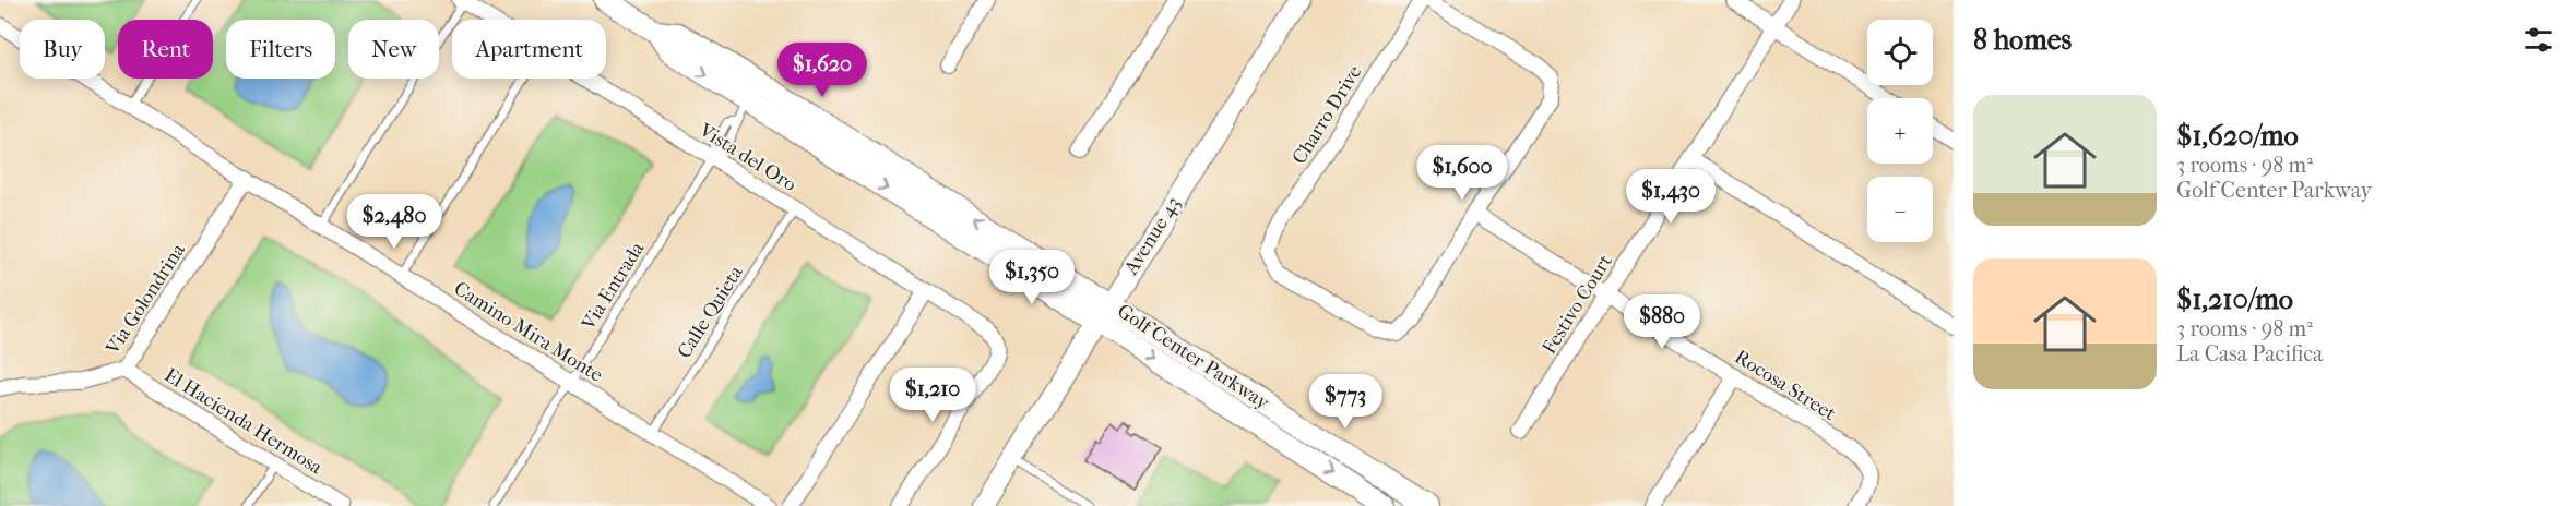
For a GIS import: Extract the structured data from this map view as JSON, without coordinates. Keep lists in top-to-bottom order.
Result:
{
  "streets": {
    "main road": ["Golf Center Parkway"],
    "street": [
      "Charro Drive",
      "Vista del Oro",
      "Avenue 43",
      "Via Golondrina",
      "Festivo Court",
      "Camino Mira Monte",
      "Rocosa Street",
      "El Hacienda Hermosa"
    ],
    "lane": ["Via Entrada", "Calle Quieta"]
  },
  "crossings": [
    ["Charro Drive", "Rocosa Street"],
    ["Vista del Oro", "Via Entrada"],
    ["Vista del Oro", "Calle Quieta"],
    ["Avenue 43", "Golf Center Parkway"],
    ["Via Entrada", "Camino Mira Monte"],
    ["Via Entrada", "Golf Center Parkway"],
    ["Via Golondrina", "Camino Mira Monte"],
    ["Via Golondrina", "El Hacienda Hermosa"],
    ["Festivo Court", "Rocosa Street"],
    ["Calle Quieta", "Camino Mira Monte"]
  ],
  "page": {
    "heading": "8 homes",
    "map_buttons": ["+", "−"],
    "chip": [
      "Buy",
      "Rent",
      "Filters",
      "New",
      "Apartment"
    ],
    "price": [
      "$1,620",
      "$1,600",
      "$1,430",
      "$2,480",
      "$1,350",
      "$880",
      "$1,210",
      "$773"
    ],
    "list": [
      {
        "name": "$1,620/mo",
        "note": "3 rooms · 98 m² · Golf Center Parkway"
      },
      {
        "name": "$1,210/mo",
        "note": "3 rooms · 98 m² · La Casa Pacifica"
      }
    ]
  }
}
